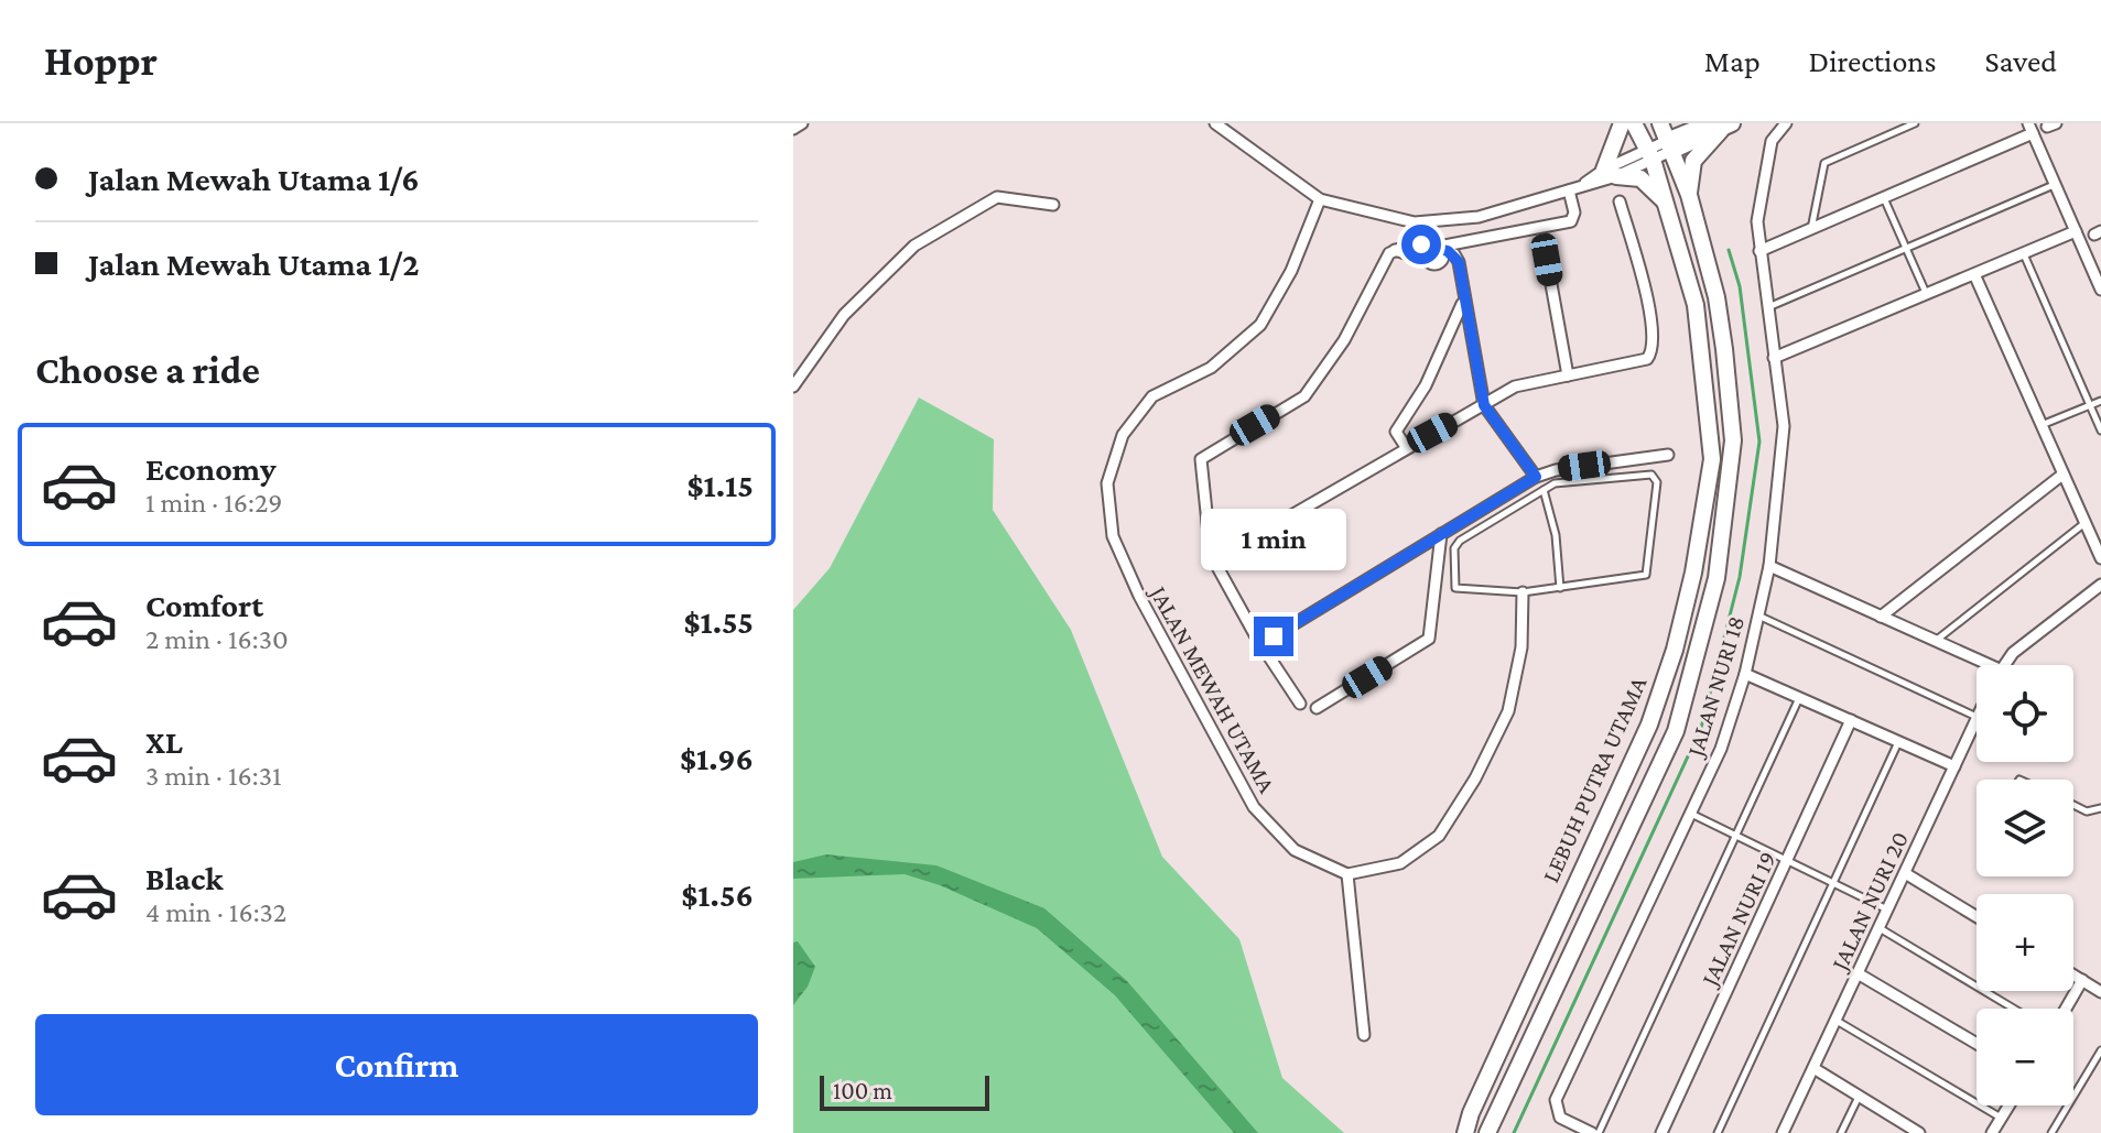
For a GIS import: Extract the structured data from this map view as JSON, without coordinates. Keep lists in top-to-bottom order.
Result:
{
  "streets": {
    "main road": ["LEBUH PUTRA UTAMA"],
    "street": [
      "JALAN NURI 18",
      "JALAN MEWAH UTAMA",
      "JALAN NURI 20",
      "JALAN NURI 19"
    ]
  },
  "scale_bar": "100 m",
  "page": {
    "header": "Hoppr",
    "nav": ["Map", "Directions", "Saved"],
    "banner": ["Jalan Mewah Utama 1/6", "Jalan Mewah Utama 1/2"],
    "heading": "Choose a ride",
    "list": [
      {
        "name": "Economy",
        "note": "1 min · 16:29",
        "value": "$1.15"
      },
      {
        "name": "Comfort",
        "note": "2 min · 16:30",
        "value": "$1.55"
      },
      {
        "name": "XL",
        "note": "3 min · 16:31",
        "value": "$1.96"
      },
      {
        "name": "Black",
        "note": "4 min · 16:32",
        "value": "$1.56"
      }
    ],
    "bubble": "1 min",
    "map_buttons": ["+", "−"],
    "buttons": "Confirm",
    "scale": "100 m"
  }
}
